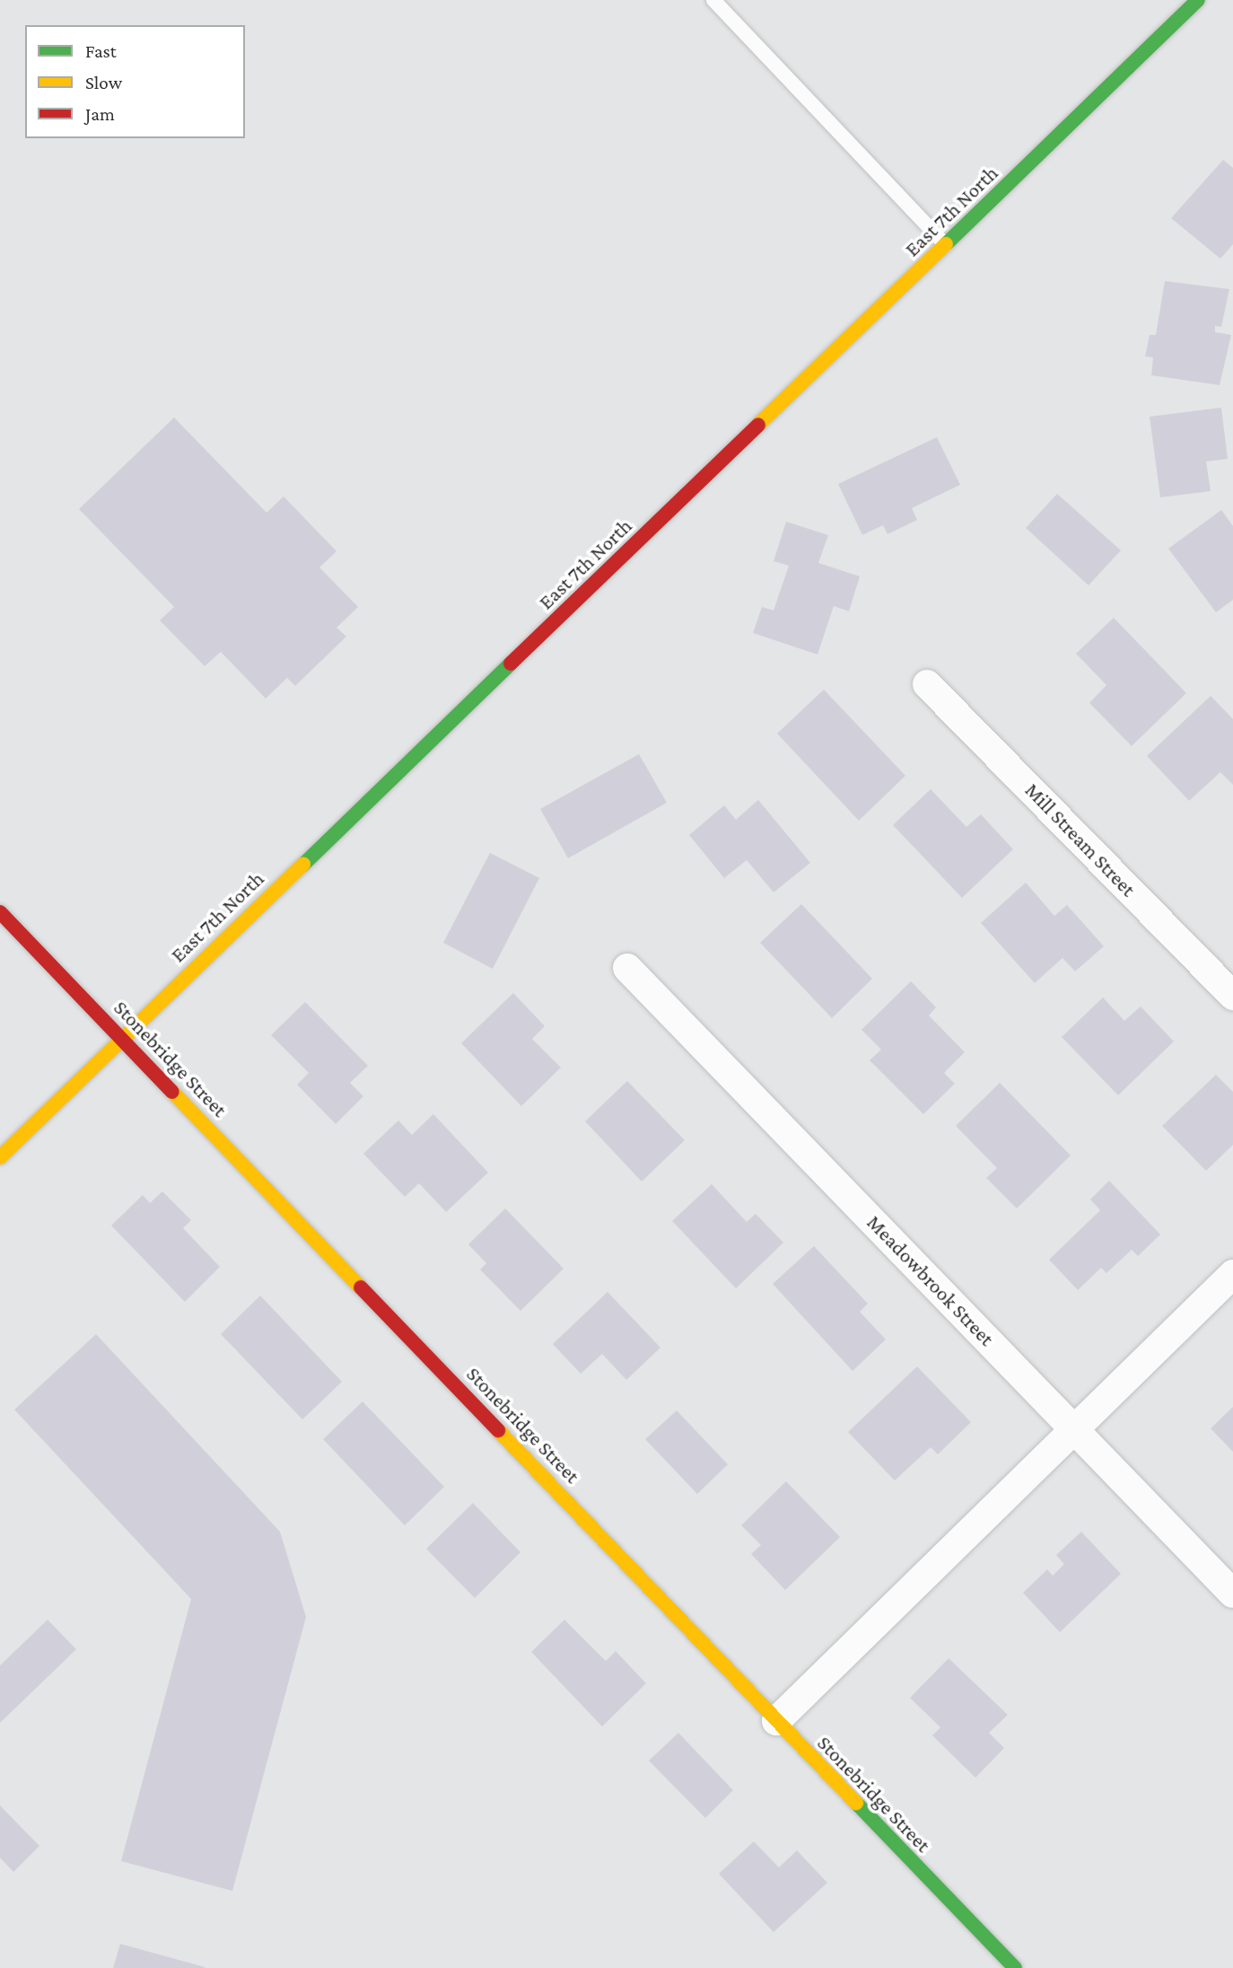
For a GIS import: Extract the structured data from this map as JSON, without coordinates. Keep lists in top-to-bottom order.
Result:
{
  "streets": {
    "street": [
      "East 7th North",
      "Mill Stream Street",
      "Stonebridge Street",
      "Meadowbrook Street"
    ]
  },
  "crossings": [
    ["East 7th North", "Stonebridge Street"]
  ],
  "legend": ["Fast", "Slow", "Jam"]
}
